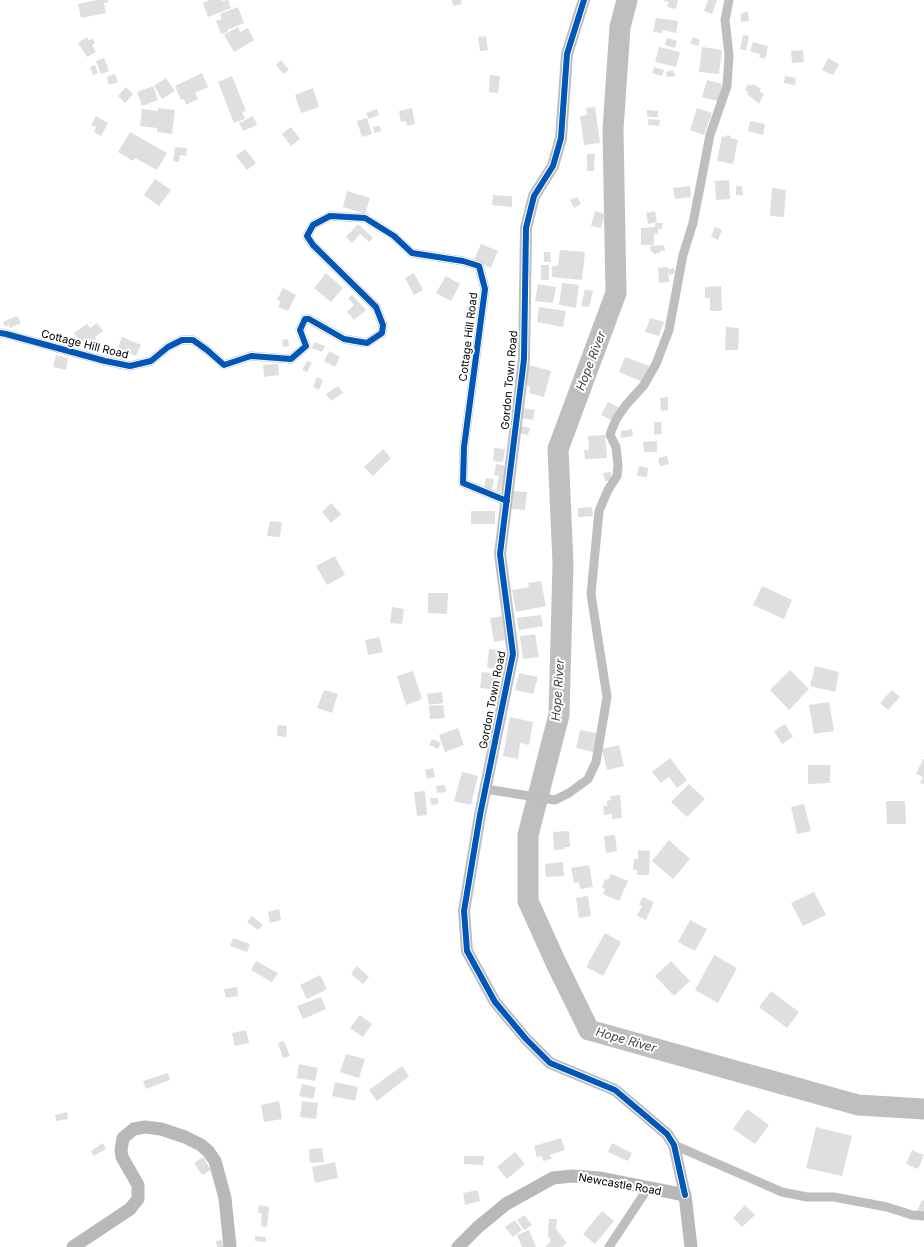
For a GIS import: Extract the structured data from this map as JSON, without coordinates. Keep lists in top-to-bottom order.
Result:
{
  "streets": {
    "main road": ["Newcastle Road"],
    "street": ["Cottage Hill Road", "Gordon Town Road"]
  },
  "crossings": [
    ["Cottage Hill Road", "Gordon Town Road"],
    ["Gordon Town Road", "Newcastle Road"]
  ],
  "water": ["Hope River"]
}
